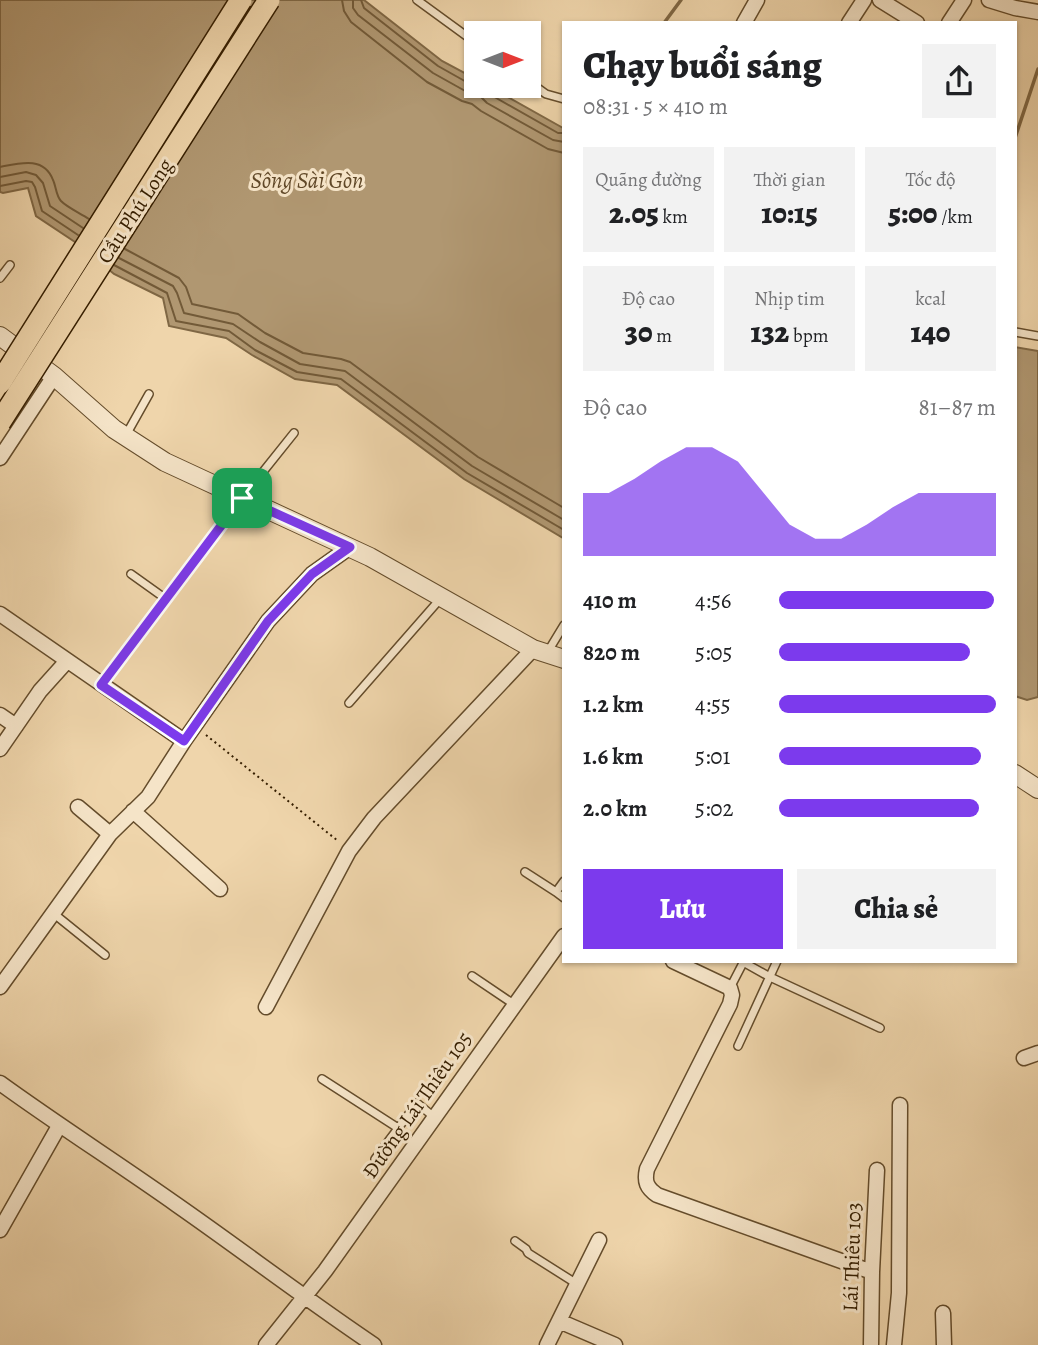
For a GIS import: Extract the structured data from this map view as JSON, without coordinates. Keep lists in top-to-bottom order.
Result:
{
  "streets": {
    "main road": ["Cầu Phú Long"],
    "street": ["Đường Lái Thiêu 105", "Lái Thiêu 103"]
  },
  "water": ["Sông Sài Gòn"],
  "north": "right",
  "page": {
    "heading": ["Chạy buổi sáng", "08:31 · 5 × 410 m"],
    "stats": [
      ["Quãng đường", "2.05 km"],
      ["Thời gian", "10:15"],
      ["Tốc độ", "5:00 /km"],
      ["Độ cao", "30 m"],
      ["Nhịp tim", "132 bpm"],
      ["kcal", "140"]
    ],
    "chart": ["Độ cao", "81–87 m"],
    "list": [
      {
        "name": "410 m",
        "note": "4:56"
      },
      {
        "name": "820 m",
        "note": "5:05"
      },
      {
        "name": "1.2 km",
        "note": "4:55"
      },
      {
        "name": "1.6 km",
        "note": "5:01"
      },
      {
        "name": "2.0 km",
        "note": "5:02"
      }
    ],
    "buttons": ["Lưu", "Chia sẻ"]
  }
}
